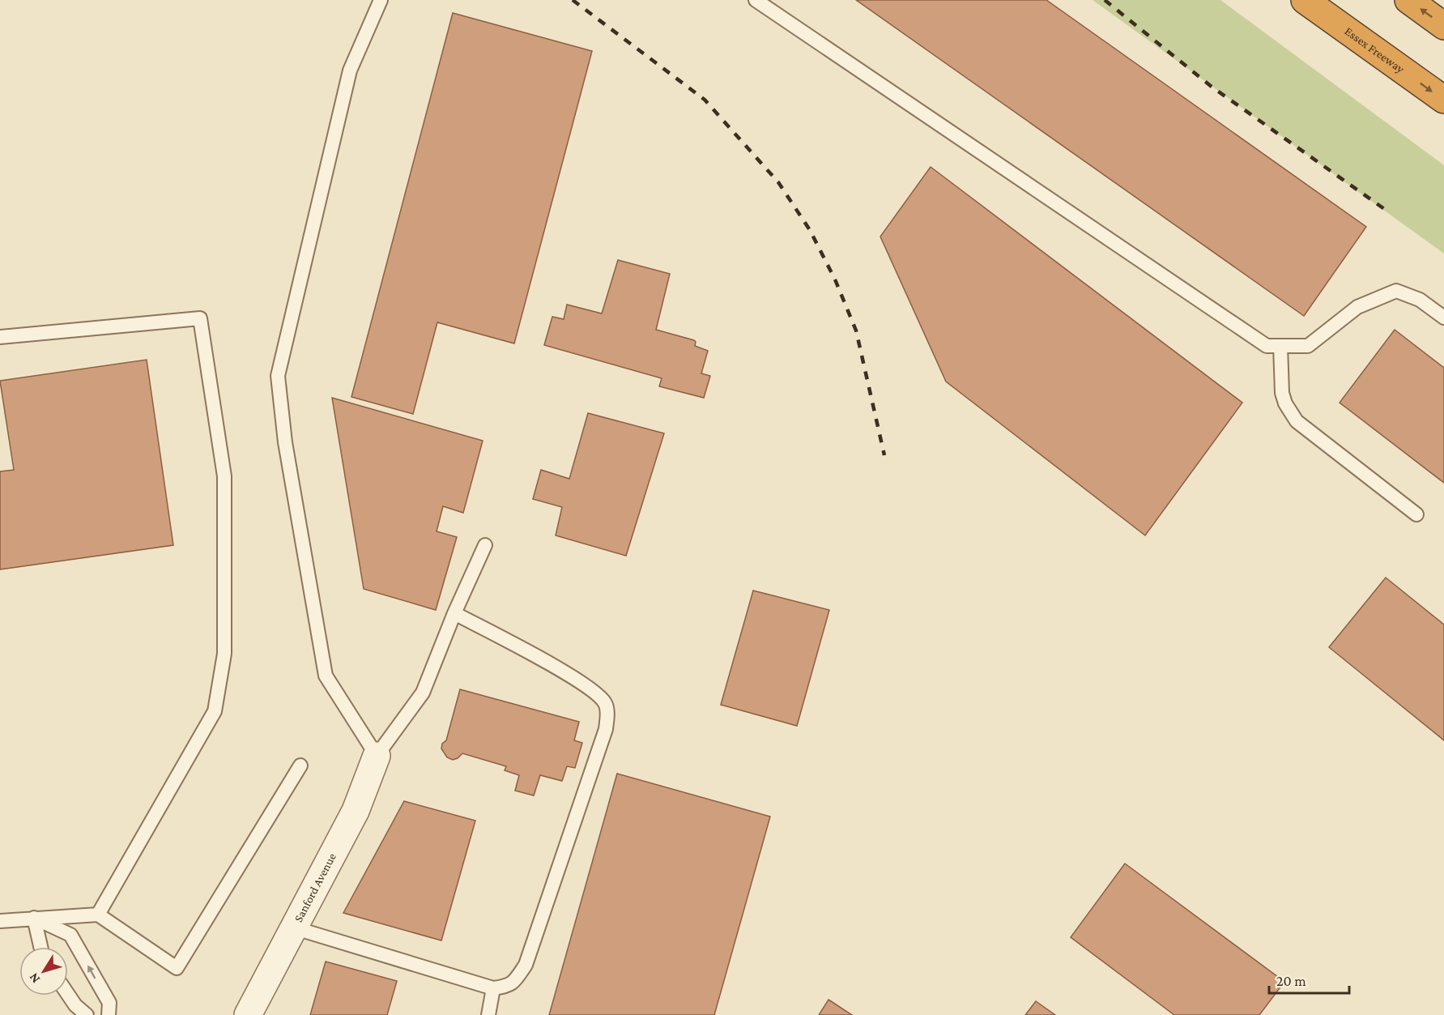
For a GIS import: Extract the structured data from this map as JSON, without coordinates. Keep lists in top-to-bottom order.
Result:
{
  "streets": {
    "highway": ["Essex Freeway"],
    "street": ["Sanford Avenue"]
  },
  "one_way": ["Essex Freeway"],
  "scale_bar": "20 m",
  "north": "bottom left"
}
